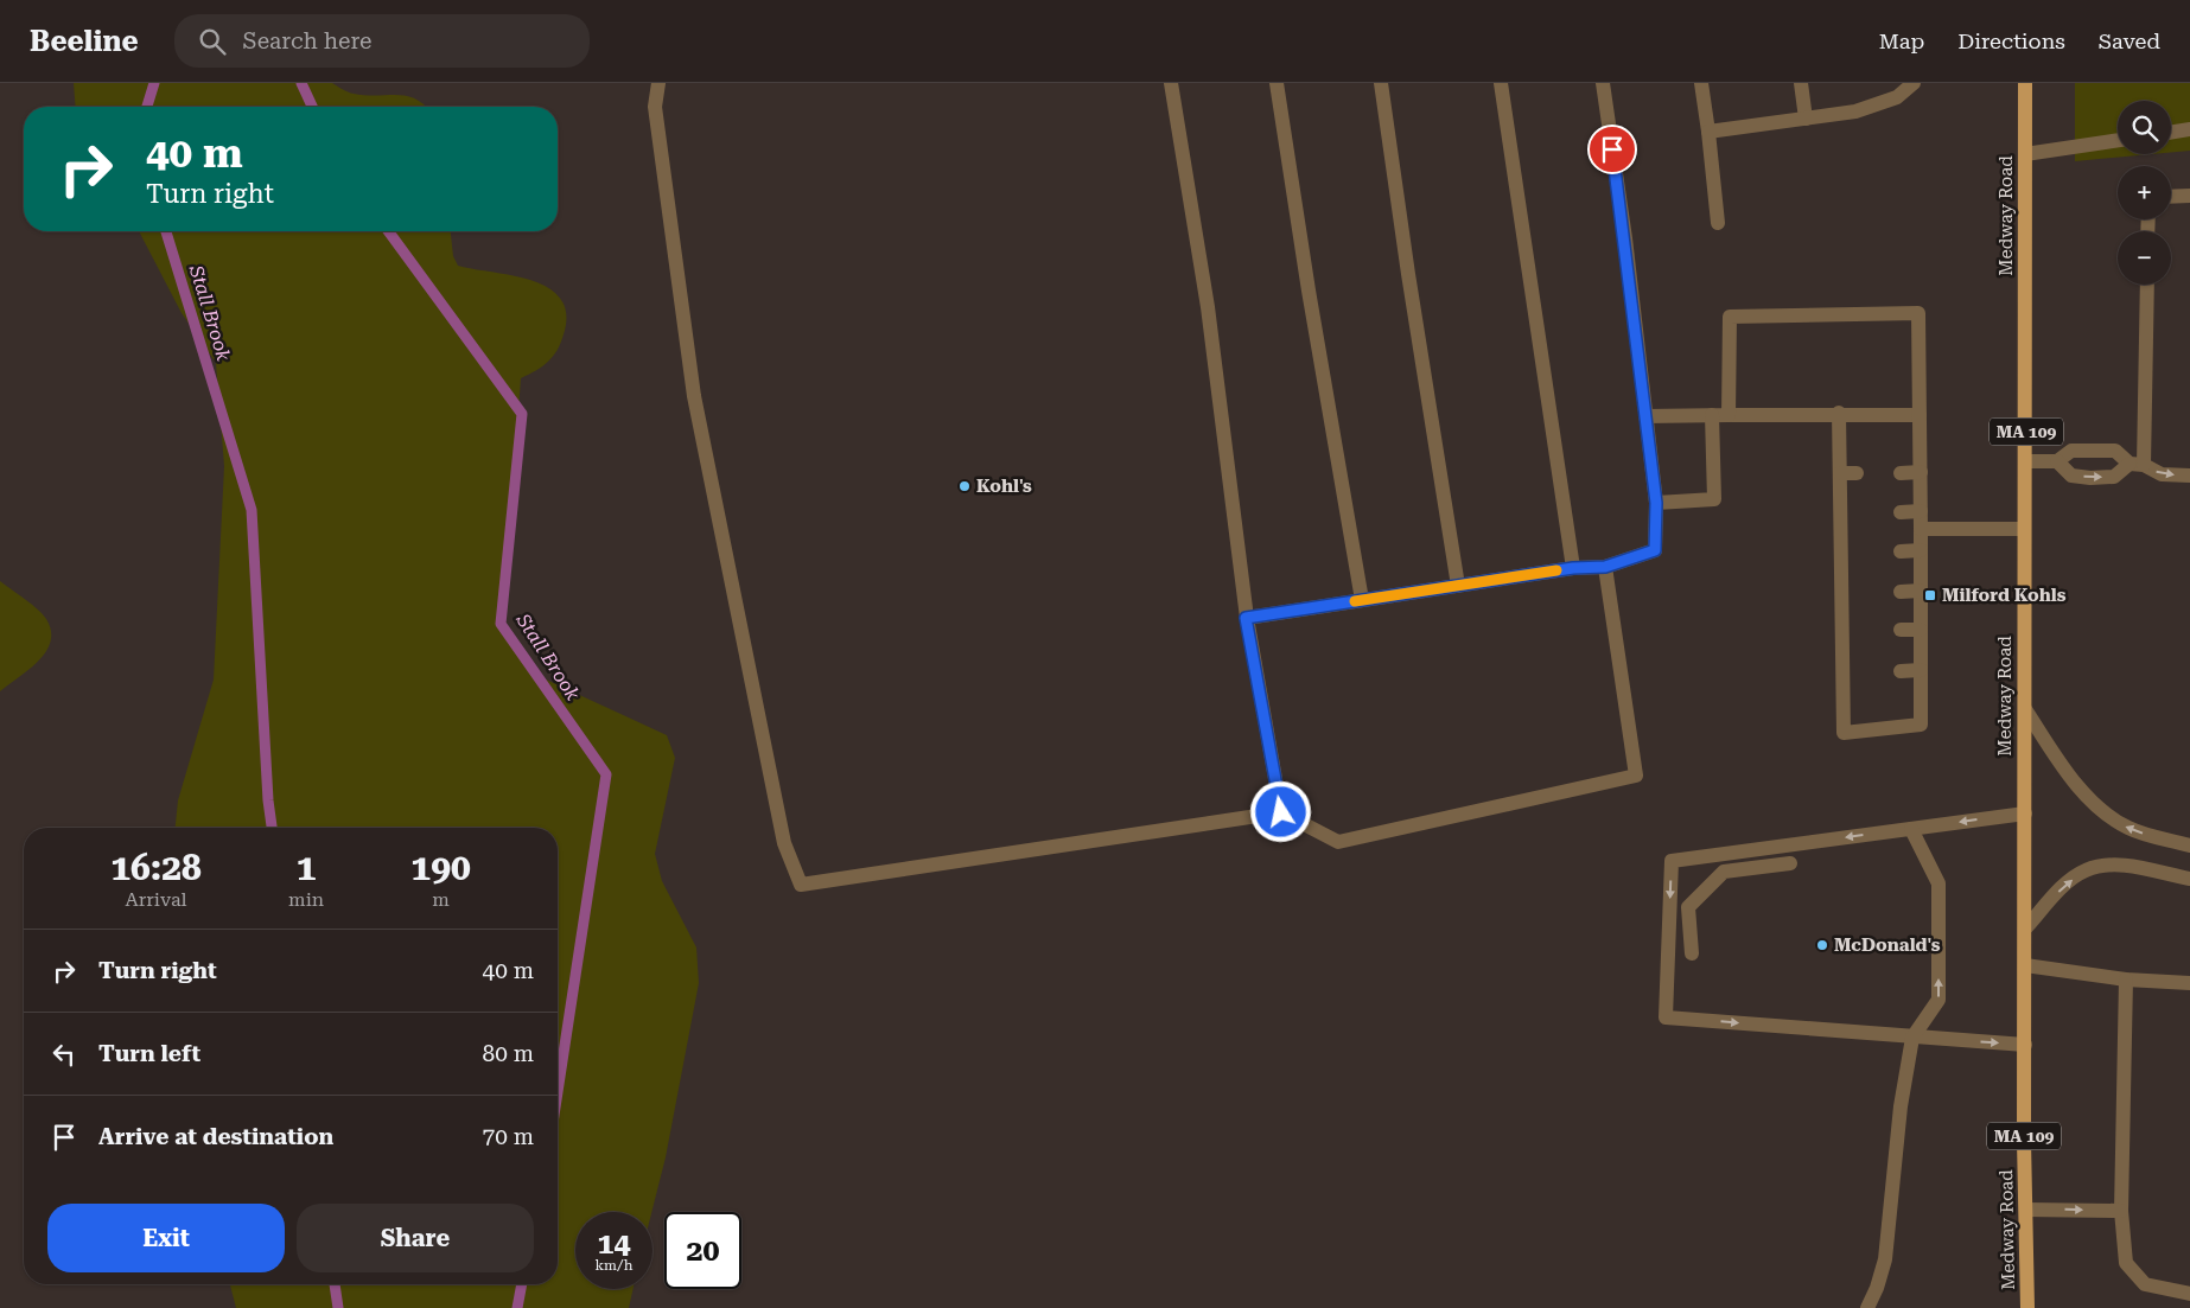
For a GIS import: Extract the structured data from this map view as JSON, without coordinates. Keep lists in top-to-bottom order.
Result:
{
  "streets": {
    "main road": ["Medway Road", "MA 109"]
  },
  "water": ["Stall Brook"],
  "places": {
    "other": ["Kohl's", "McDonald's"],
    "transit": ["Milford Kohls"]
  },
  "page": {
    "header": "Beeline",
    "search": "Search here",
    "nav": ["Map", "Directions", "Saved"],
    "map_buttons": ["+", "−"],
    "turn": ["40 m", "Turn right"],
    "eta": [
      "16:28",
      "Arrival",
      "1",
      "min",
      "190",
      "m"
    ],
    "list": [
      {
        "name": "Turn right",
        "value": "40 m"
      },
      {
        "name": "Turn left",
        "value": "80 m"
      },
      {
        "name": "Arrive at destination",
        "value": "70 m"
      }
    ],
    "buttons": ["Exit", "Share"],
    "speed": "14 km/h",
    "limit": "20"
  }
}
